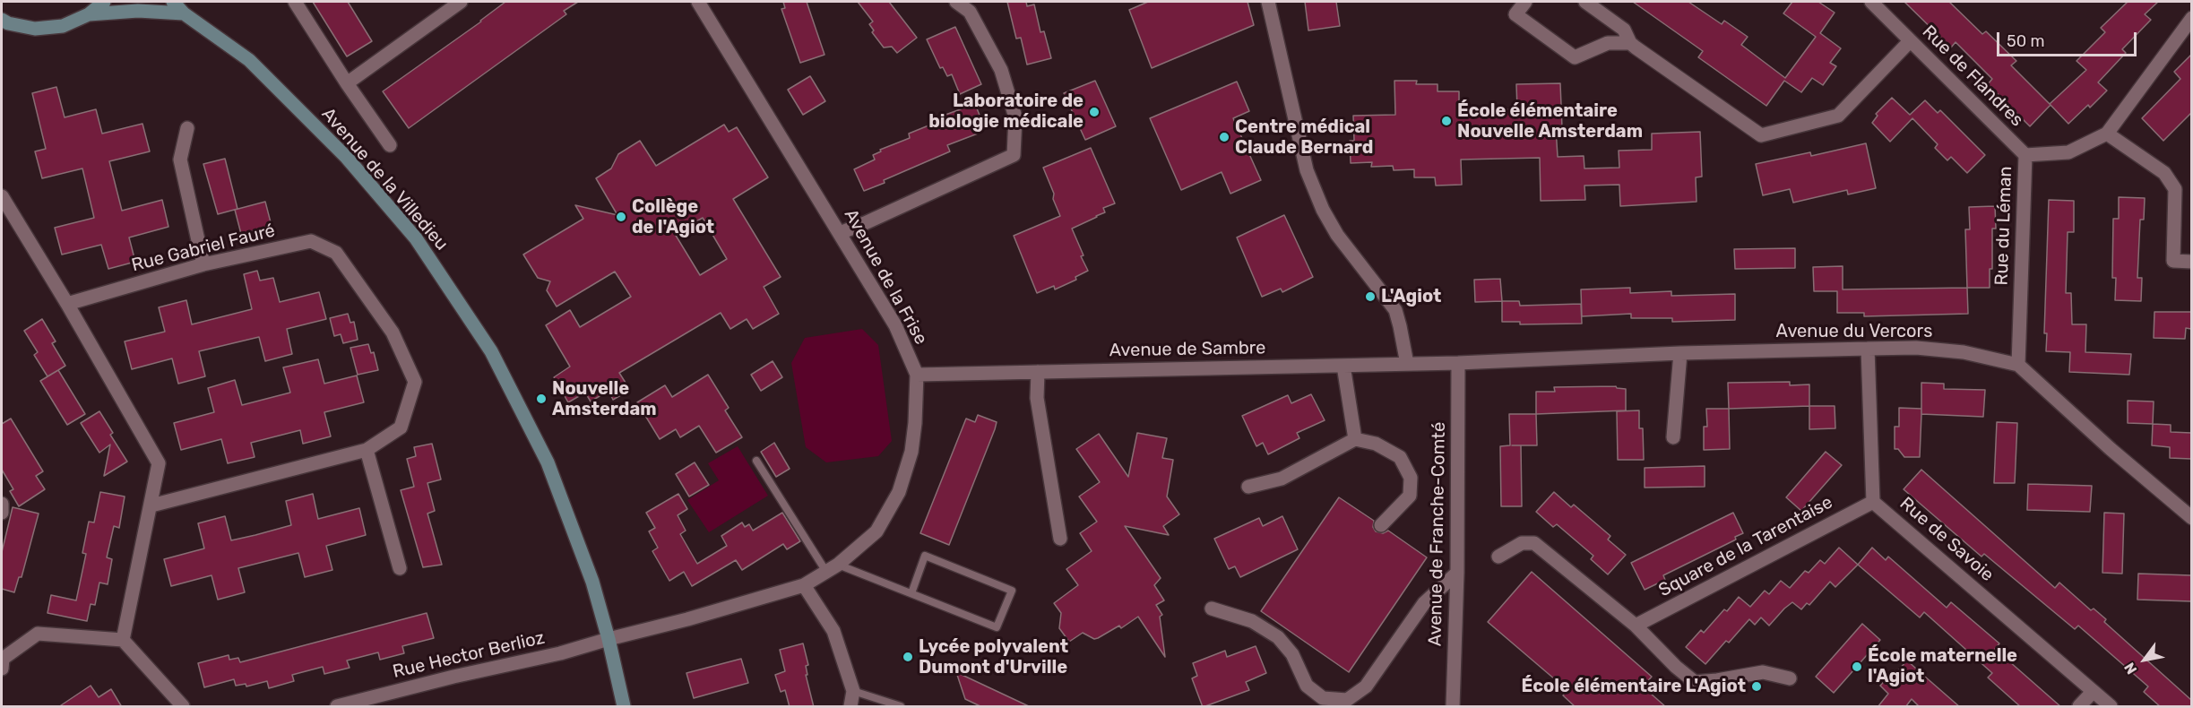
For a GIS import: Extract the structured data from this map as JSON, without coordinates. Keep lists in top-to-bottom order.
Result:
{
  "streets": {
    "street": [
      "Rue de Flandres",
      "Avenue de la Villedieu",
      "Rue du Léman",
      "Rue Gabriel Fauré",
      "Avenue de la Frise",
      "Avenue du Vercors",
      "Avenue de Sambre",
      "Avenue de Franche-Comté",
      "Rue de Savoie",
      "Square de la Tarentaise",
      "Rue Hector Berlioz"
    ]
  },
  "crossings": [
    ["Rue de Flandres", "Rue du Léman"],
    ["Avenue de la Villedieu", "Avenue de la Frise"],
    ["Avenue de la Villedieu", "Rue Hector Berlioz"],
    ["Rue du Léman", "Avenue du Vercors"],
    ["Avenue de la Frise", "Avenue de Sambre"],
    ["Avenue de la Frise", "Rue Hector Berlioz"],
    ["Avenue du Vercors", "Avenue de Sambre"],
    ["Avenue du Vercors", "Avenue de Franche-Comté"],
    ["Avenue du Vercors", "Rue de Savoie"],
    ["Avenue de Sambre", "Avenue de Franche-Comté"],
    ["Rue de Savoie", "Square de la Tarentaise"]
  ],
  "places": [
    "Laboratoire de biologie médicale",
    "École élémentaire Nouvelle Amsterdam",
    "Centre médical Claude Bernard",
    "Collège de l'Agiot",
    "L'Agiot",
    "Nouvelle Amsterdam",
    "Lycée polyvalent Dumont d'Urville",
    "École maternelle l'Agiot",
    "École élémentaire L'Agiot"
  ],
  "scale_bar": "50 m",
  "north": "bottom left"
}
